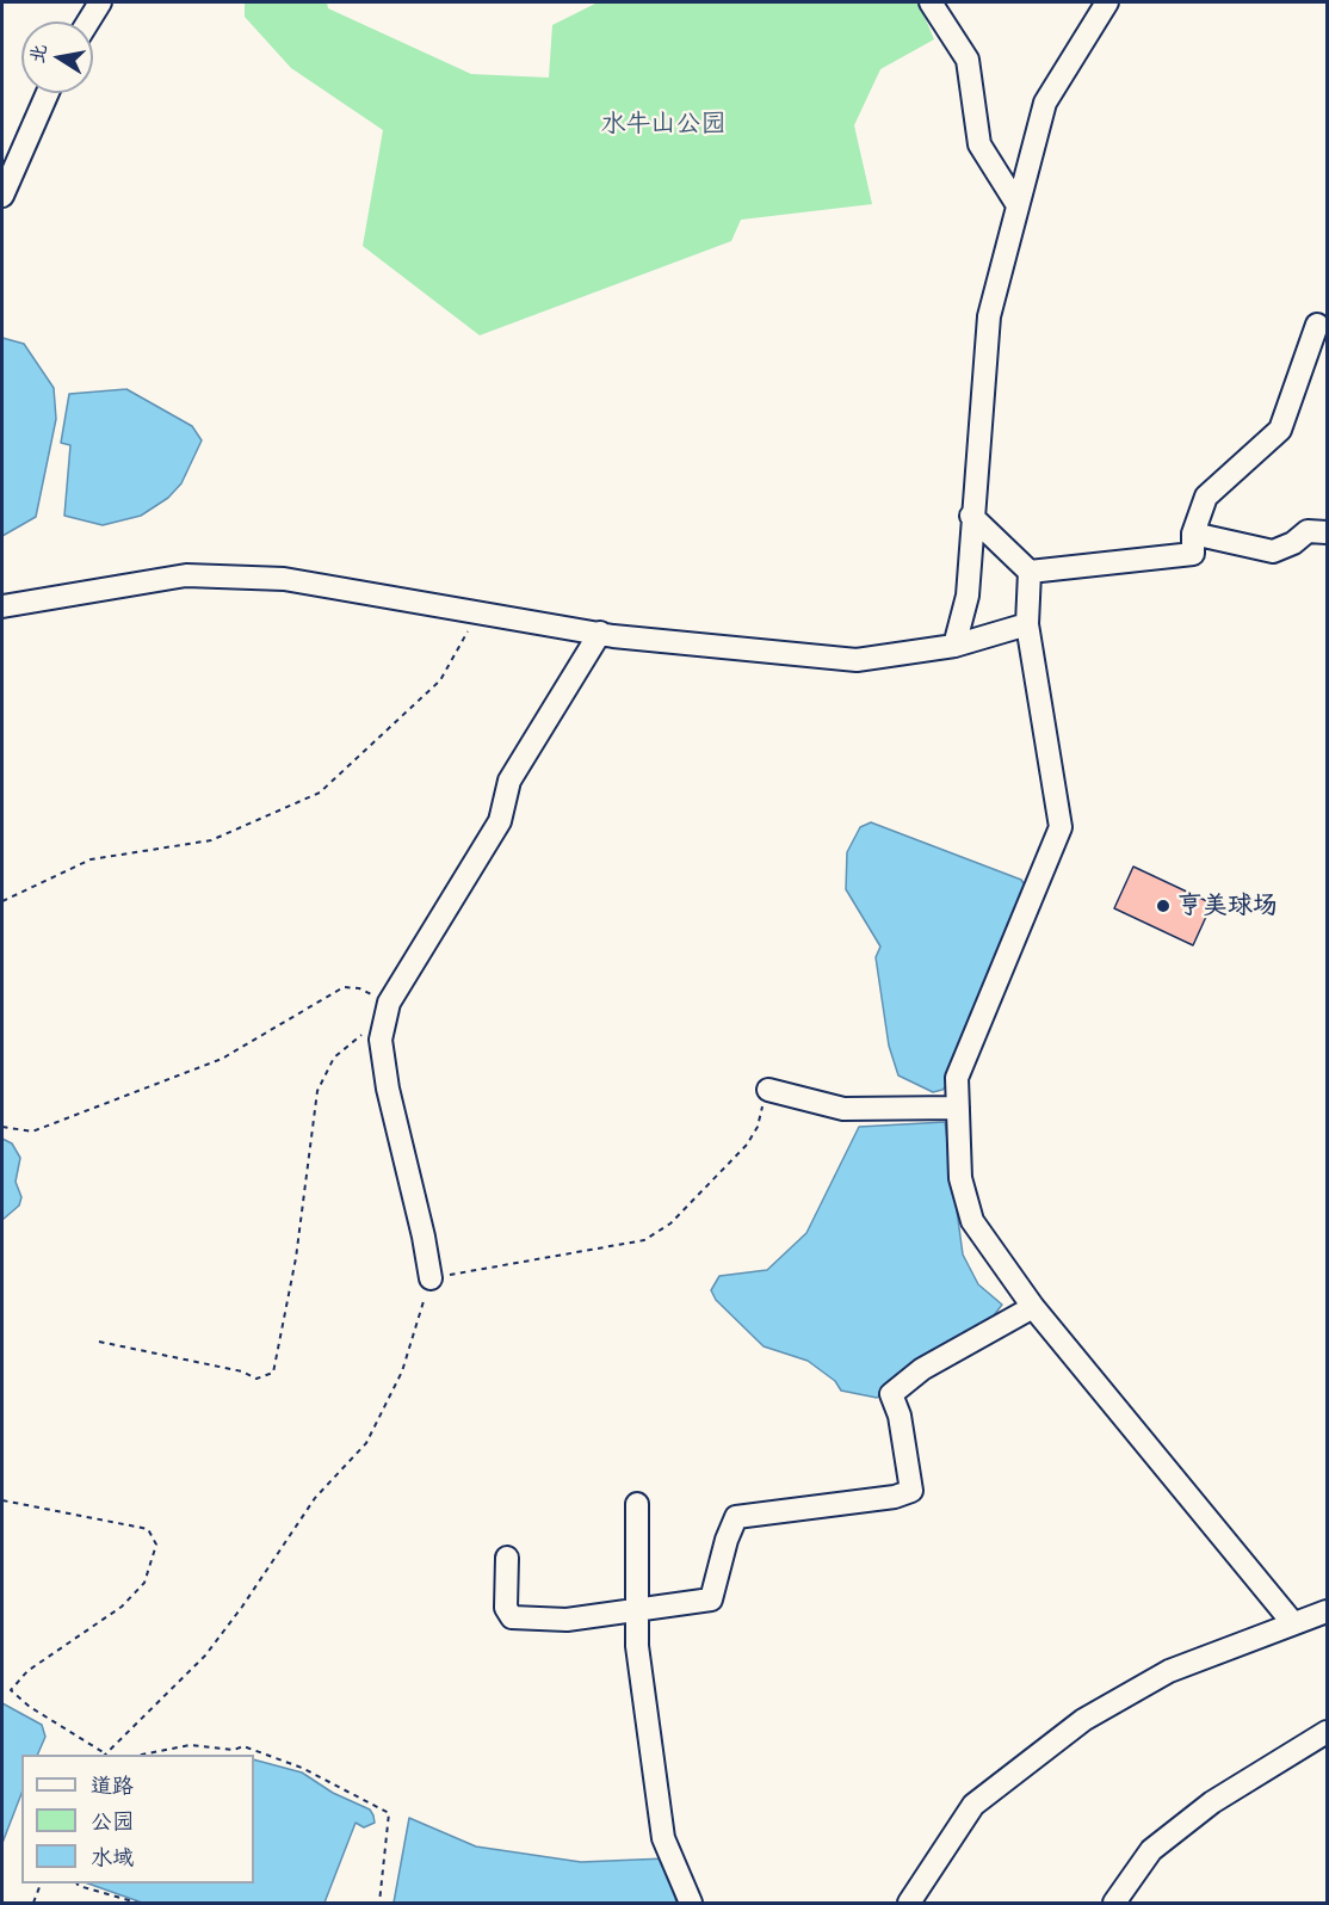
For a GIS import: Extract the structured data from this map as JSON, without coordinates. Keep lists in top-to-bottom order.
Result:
{
  "parks": ["水牛山公园"],
  "places": ["亨美球场"],
  "legend": ["道路", "公园", "水域"],
  "north": "left"
}
